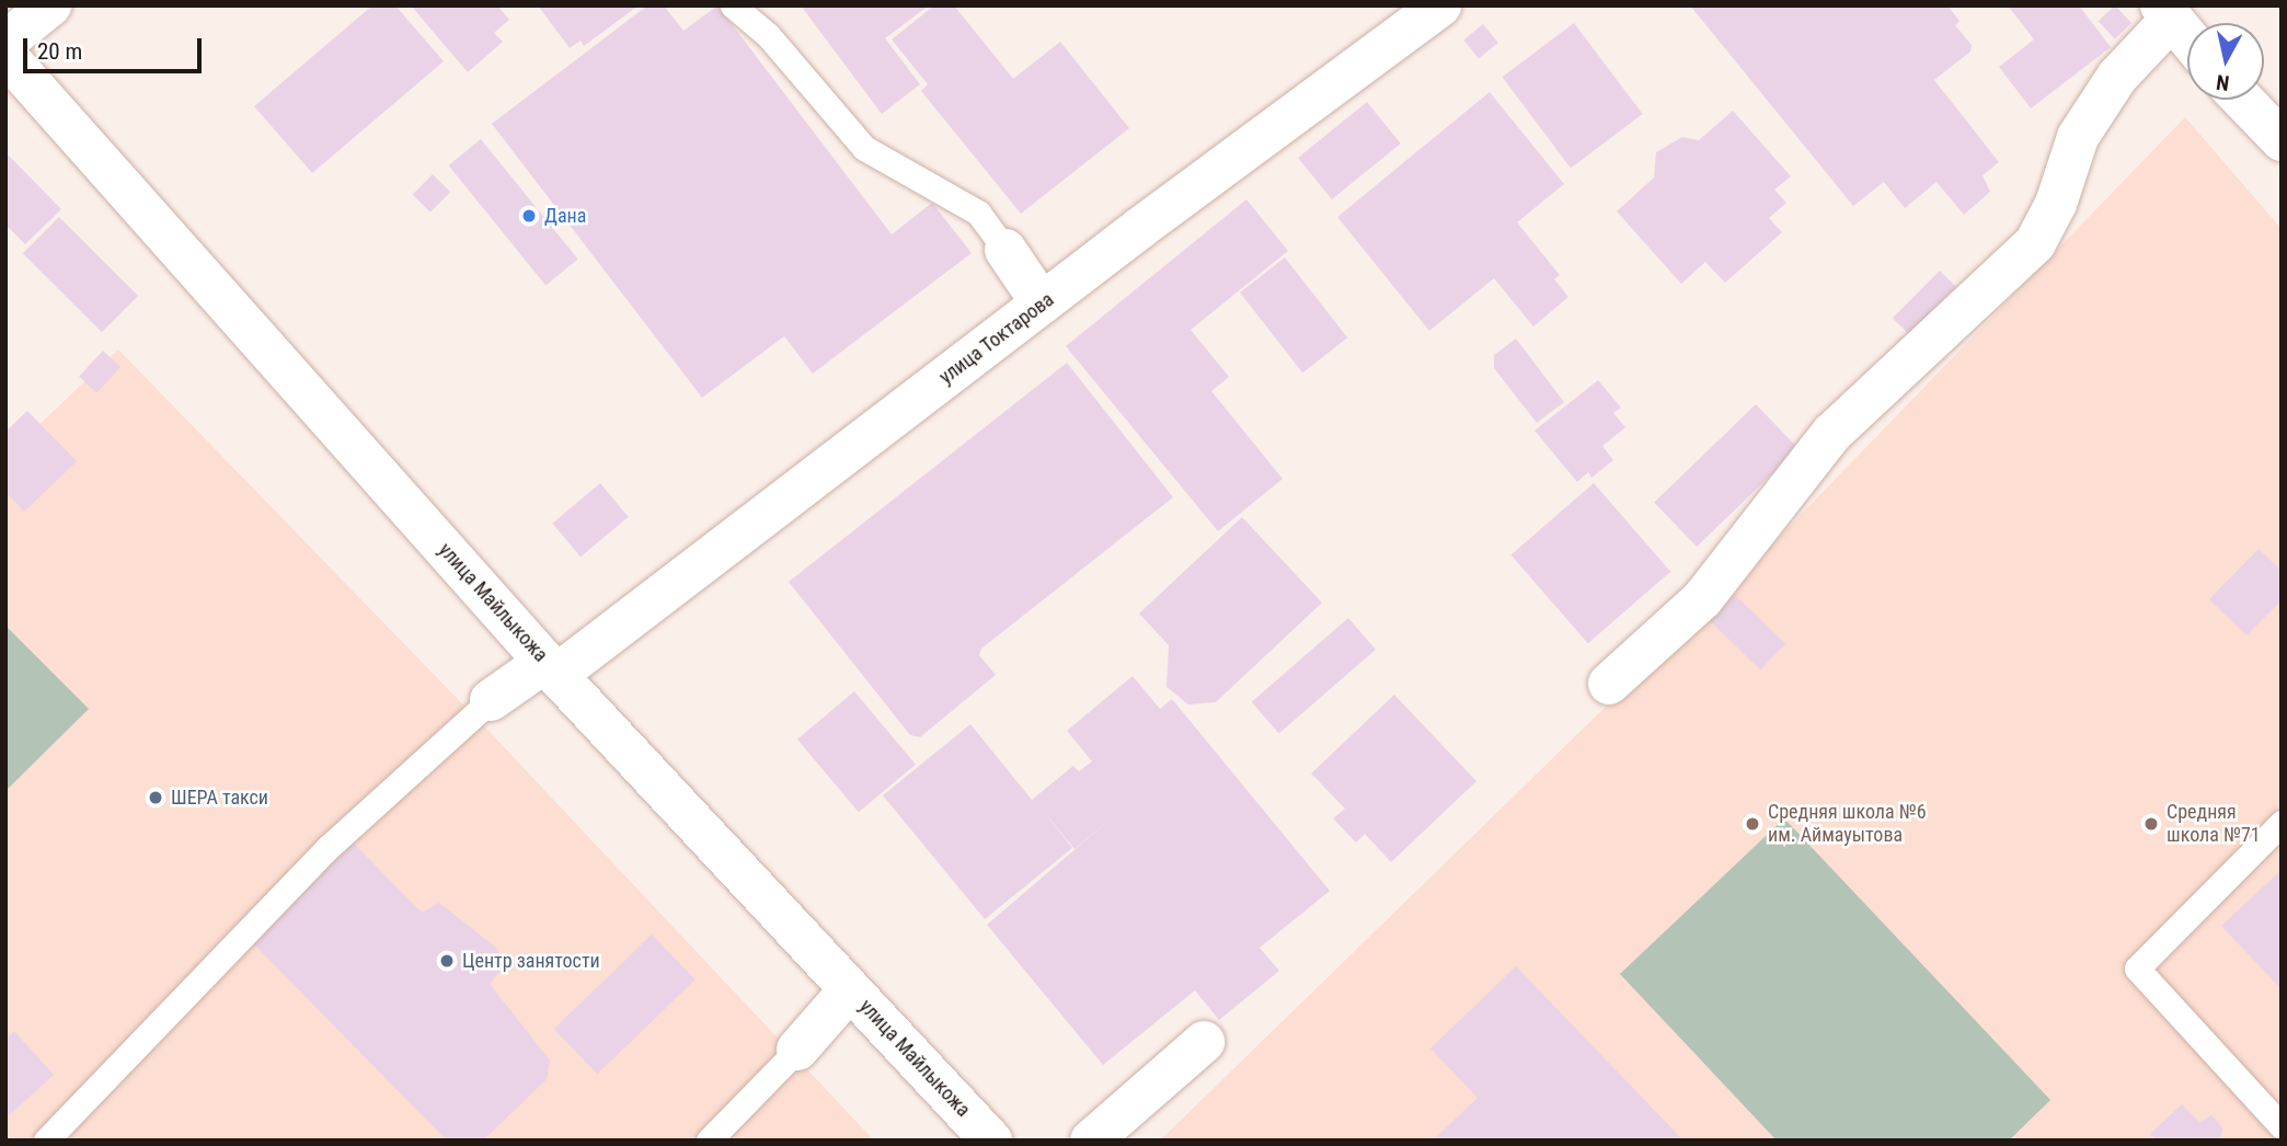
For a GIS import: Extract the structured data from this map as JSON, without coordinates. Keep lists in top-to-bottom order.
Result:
{
  "streets": {
    "street": ["улица Токтарова", "улица Майлыкожа"]
  },
  "crossings": [
    ["улица Токтарова", "улица Майлыкожа"]
  ],
  "places": [
    "Дана",
    "ШЕРА такси",
    "Средняя школа №6 им. Аймауытова",
    "Средняя школа №71",
    "Центр занятости"
  ],
  "scale_bar": "20 m",
  "north": "bottom"
}
